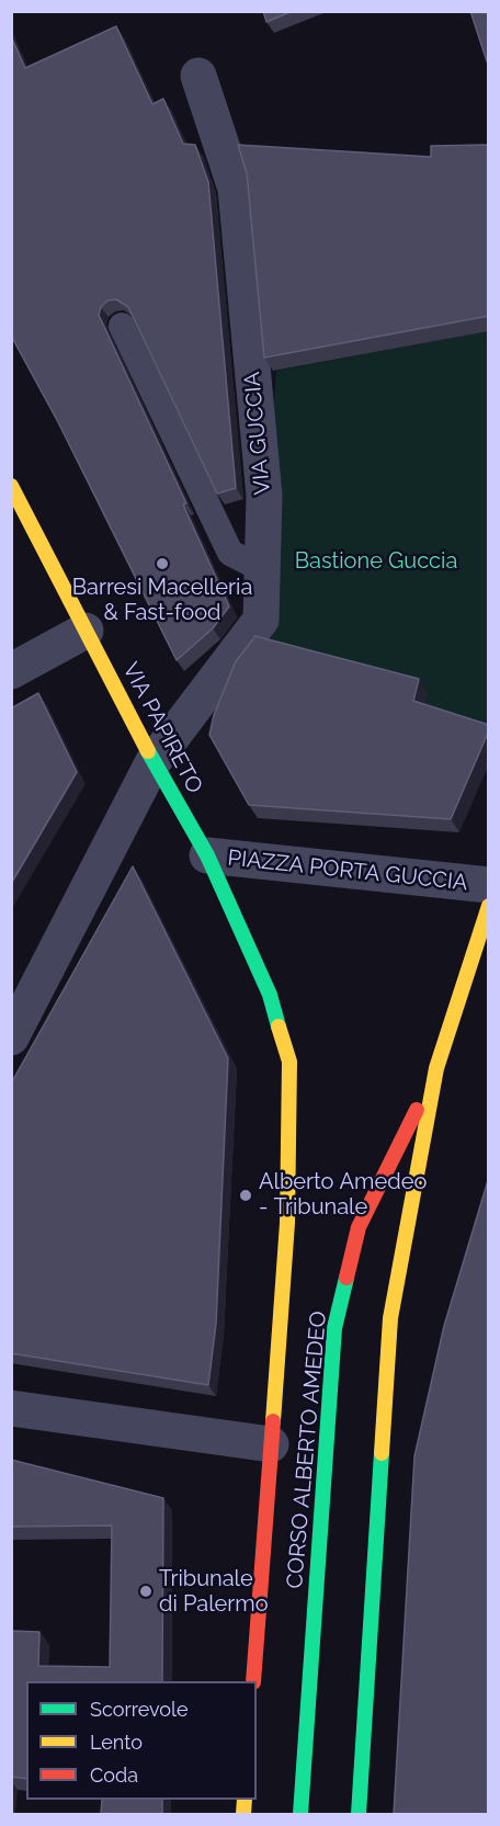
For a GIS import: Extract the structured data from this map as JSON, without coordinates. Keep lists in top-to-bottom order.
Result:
{
  "streets": {
    "street": [
      "VIA GUCCIA",
      "VIA PAPIRETO",
      "PIAZZA PORTA GUCCIA",
      "CORSO ALBERTO AMEDEO"
    ]
  },
  "crossings": [
    ["VIA GUCCIA", "VIA PAPIRETO"],
    ["VIA PAPIRETO", "PIAZZA PORTA GUCCIA"],
    ["VIA PAPIRETO", "CORSO ALBERTO AMEDEO"]
  ],
  "parks": ["Bastione Guccia"],
  "places": ["Barresi Macelleria & Fast-food", "Alberto Amedeo - Tribunale", "Tribunale di Palermo"],
  "legend": ["Scorrevole", "Lento", "Coda"]
}
